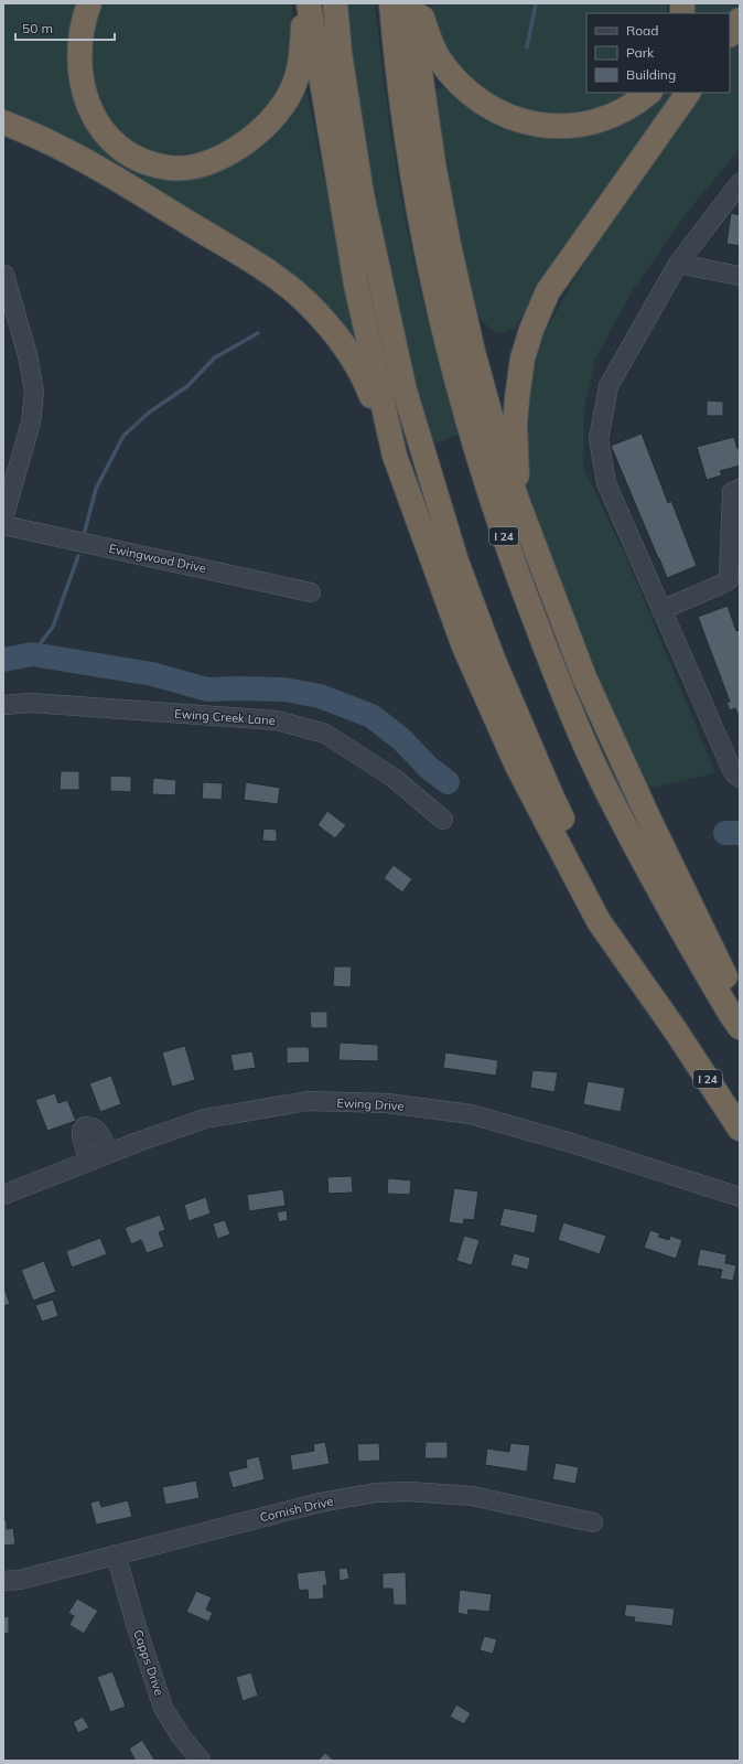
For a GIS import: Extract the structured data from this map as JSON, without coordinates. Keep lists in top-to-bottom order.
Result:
{
  "streets": {
    "highway": ["I 24"],
    "street": [
      "Ewingwood Drive",
      "Ewing Creek Lane",
      "Ewing Drive",
      "Cornish Drive",
      "Capps Drive"
    ]
  },
  "crossings": [
    ["Cornish Drive", "Capps Drive"]
  ],
  "legend": ["Road", "Park", "Building"],
  "scale_bar": "50 m"
}
